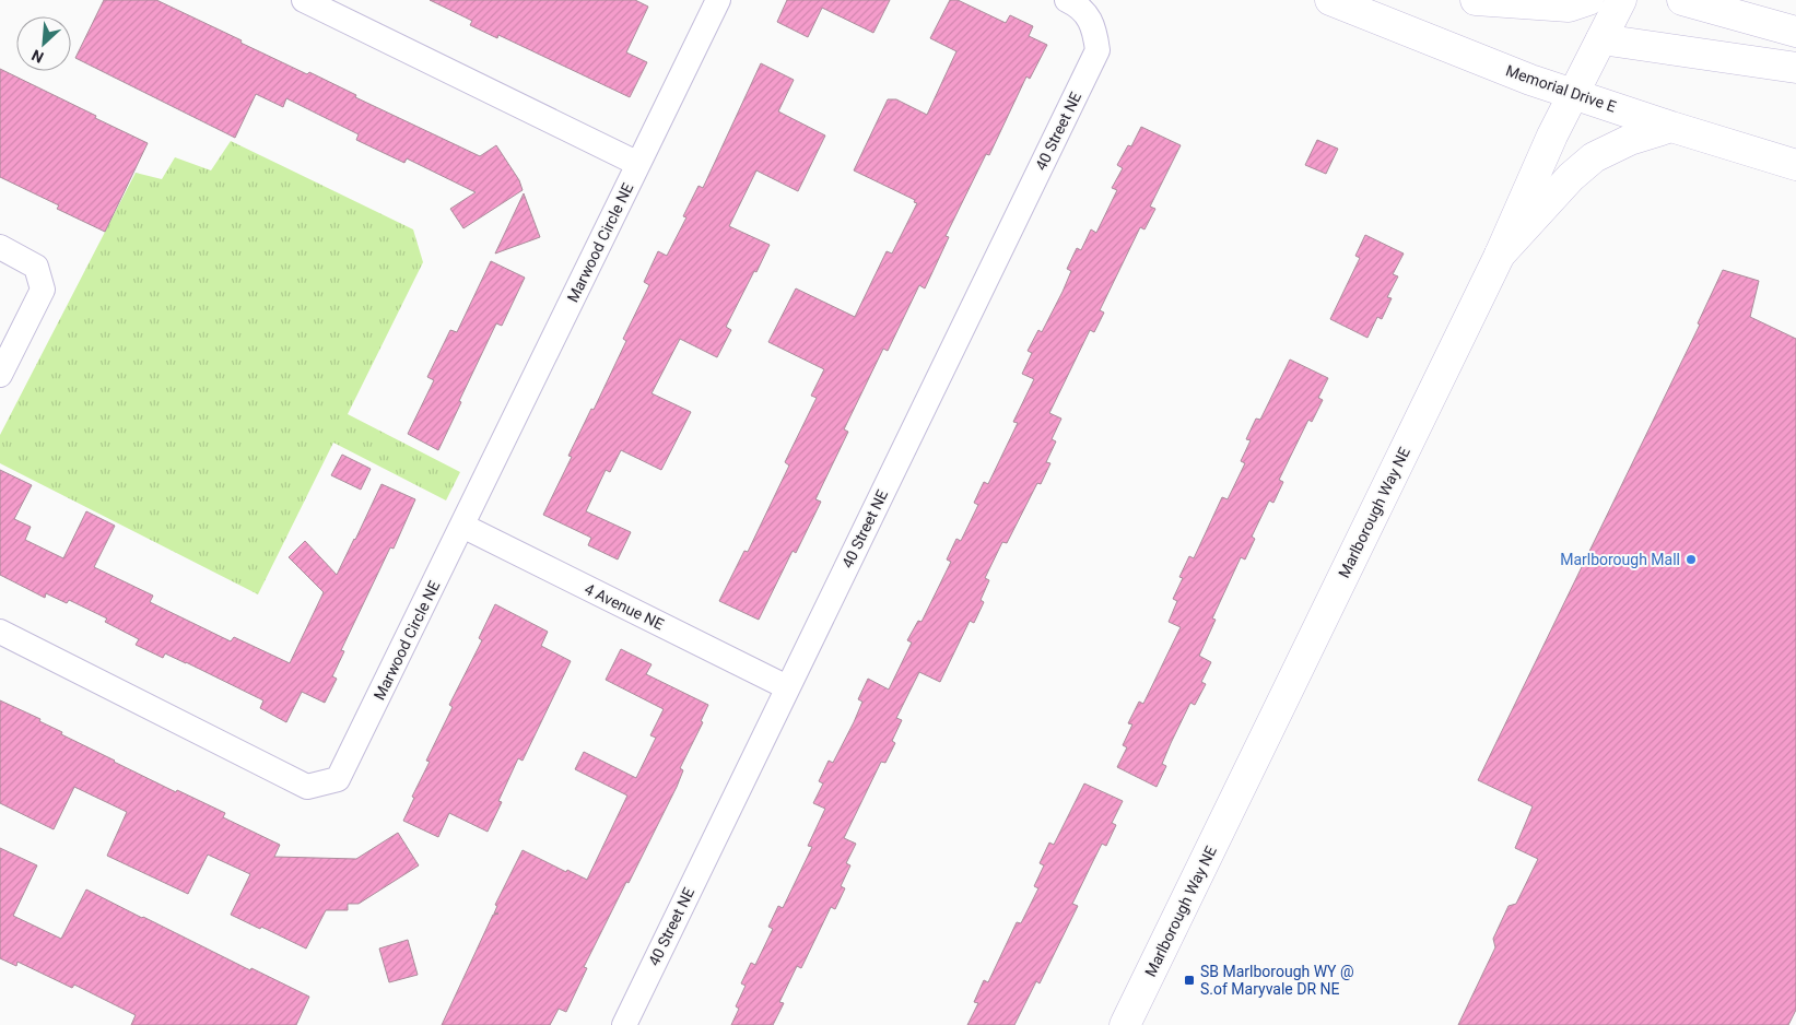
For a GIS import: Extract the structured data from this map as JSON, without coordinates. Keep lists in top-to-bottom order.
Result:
{
  "streets": {
    "main road": ["Memorial Drive E", "Marlborough Way NE"],
    "street": ["40 Street NE", "Marwood Circle NE", "4 Avenue NE"]
  },
  "crossings": [
    ["Memorial Drive E", "Marlborough Way NE"],
    ["40 Street NE", "4 Avenue NE"],
    ["Marwood Circle NE", "4 Avenue NE"]
  ],
  "places": {
    "other": ["Marlborough Mall"],
    "transit": ["SB Marlborough WY @ S.of Maryvale DR NE"]
  },
  "north": "bottom left"
}
